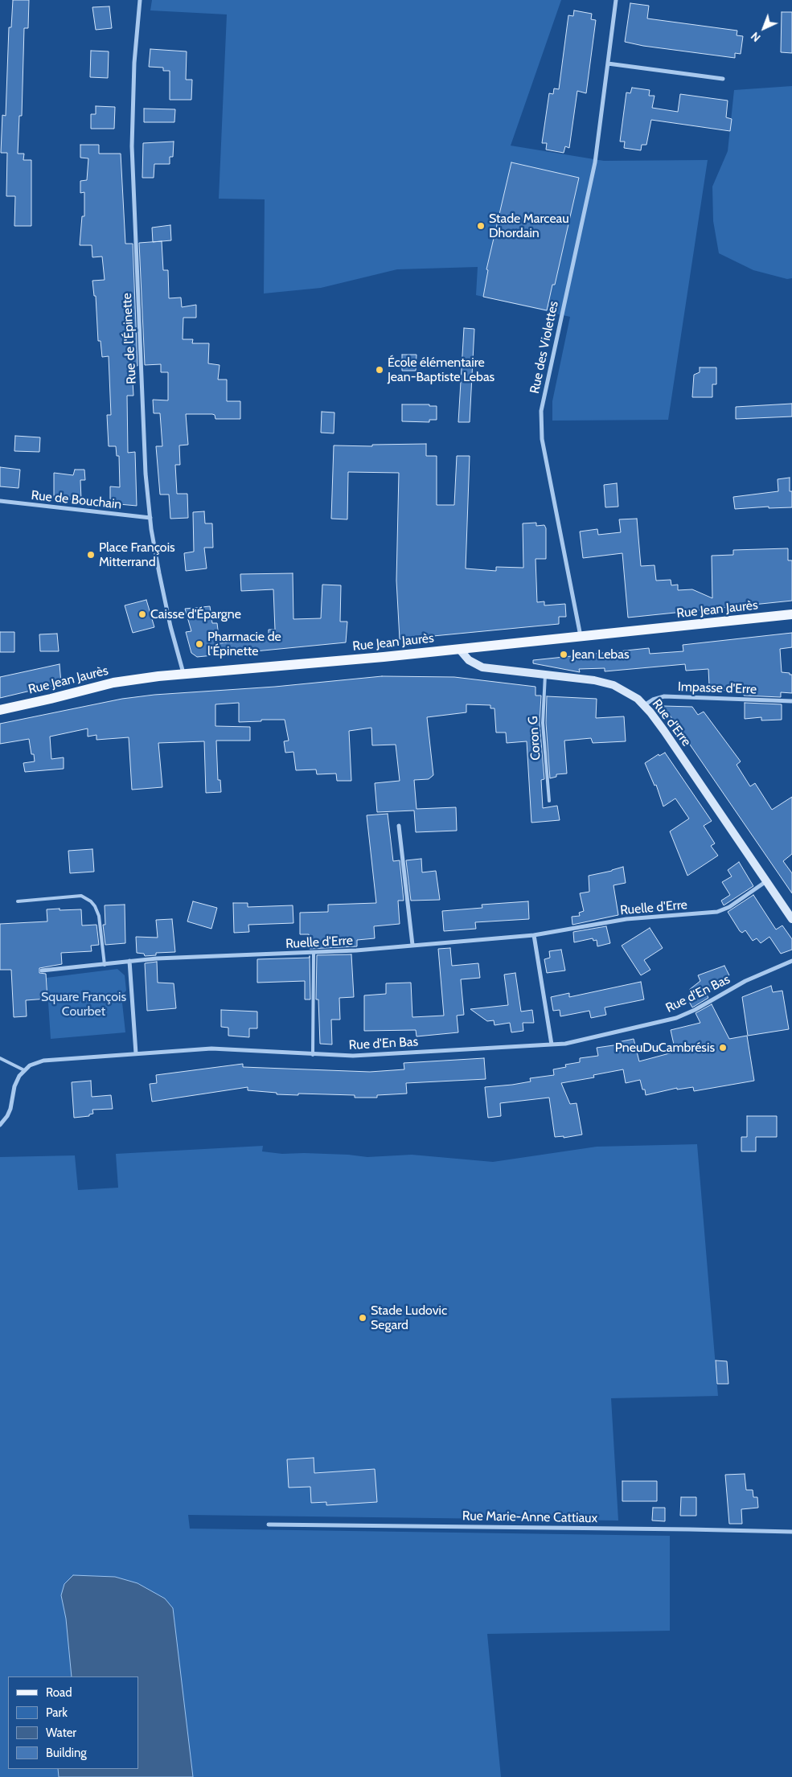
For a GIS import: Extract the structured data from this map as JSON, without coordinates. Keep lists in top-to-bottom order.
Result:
{
  "streets": {
    "main road": ["Rue Jean Jaurès"],
    "street": [
      "Rue de l'Épinette",
      "Rue des Violettes",
      "Rue de Bouchain",
      "Impasse d'Erre",
      "Rue d'Erre",
      "Ruelle d'Erre",
      "Rue d'En Bas",
      "Rue Marie-Anne Cattiaux"
    ],
    "lane": ["Coron G"]
  },
  "crossings": [
    ["Rue de l'Épinette", "Rue de Bouchain"],
    ["Rue de l'Épinette", "Rue Jean Jaurès"],
    ["Rue des Violettes", "Rue Jean Jaurès"],
    ["Rue Jean Jaurès", "Rue d'Erre"],
    ["Impasse d'Erre", "Rue d'Erre"],
    ["Rue d'Erre", "Coron G"],
    ["Rue d'Erre", "Ruelle d'Erre"]
  ],
  "parks": ["Square François Courbet"],
  "places": [
    "Stade Marceau Dhordain",
    "École élémentaire Jean-Baptiste Lebas",
    "Place François Mitterrand",
    "Caisse d'Épargne",
    "Pharmacie de l'Épinette",
    "Jean Lebas",
    "PneuDuCambrésis",
    "Stade Ludovic Segard"
  ],
  "legend": [
    "Road",
    "Park",
    "Water",
    "Building"
  ],
  "north": "bottom left"
}
